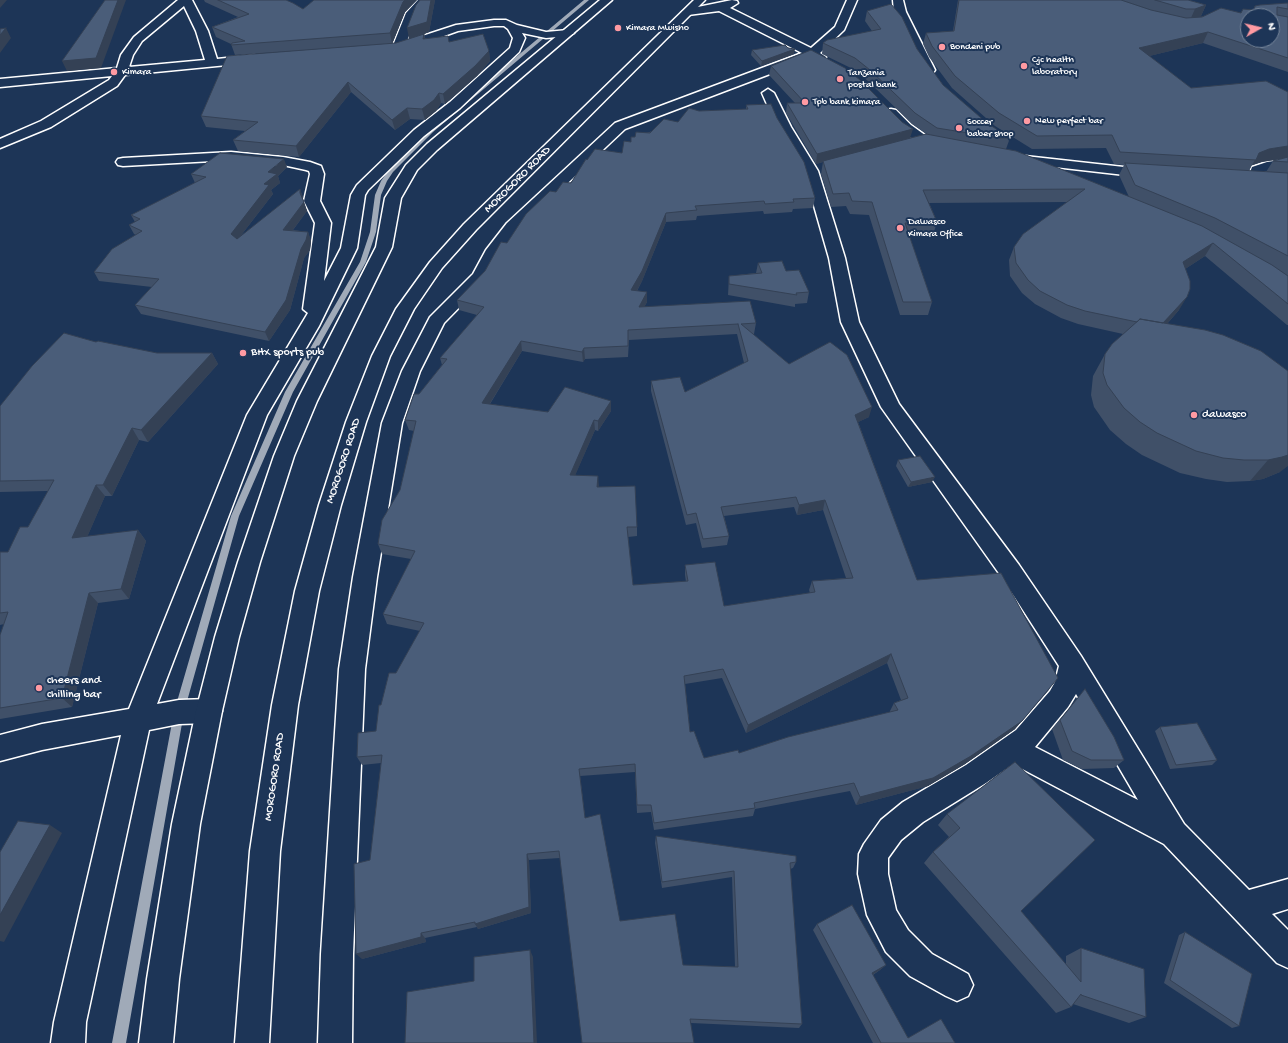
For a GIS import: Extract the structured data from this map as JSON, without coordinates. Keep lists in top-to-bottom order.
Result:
{
  "streets": {
    "main road": ["MOROGORO ROAD"]
  },
  "places": [
    "Kimara Mwisho",
    "Bondeni pub",
    "Cjc health laboratory",
    "Kimara",
    "Tanzania postal bank",
    "Tpb bank kimara",
    "New perfect bar",
    "Soccer baber shop",
    "Dawasco Kimara Office",
    "BHX sports pub",
    "dawasco",
    "cheers and chilling bar"
  ],
  "north": "right"
}
